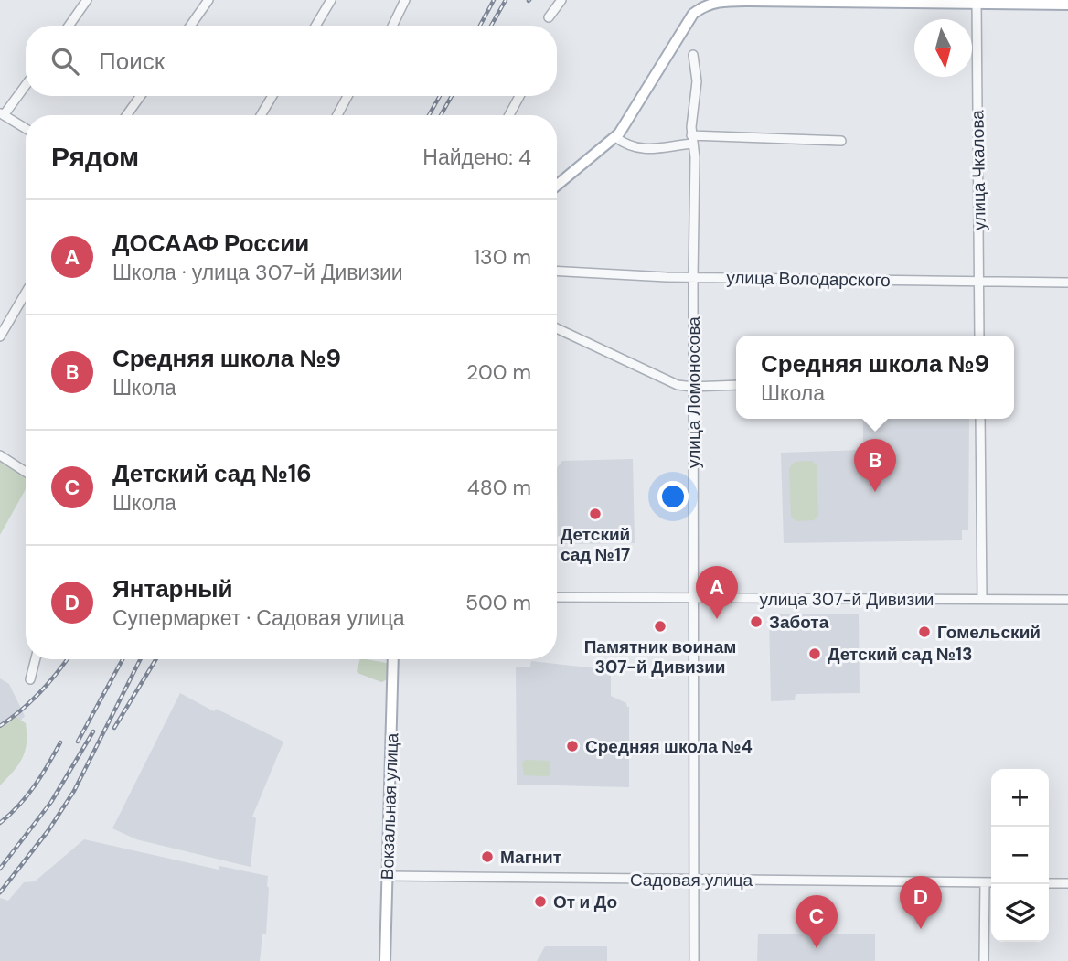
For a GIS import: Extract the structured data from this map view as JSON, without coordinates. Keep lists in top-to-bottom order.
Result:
{
  "streets": {
    "main road": ["Вокзальная улица"],
    "street": [
      "улица Чкалова",
      "улица Володарского",
      "улица Ломоносова",
      "улица 307-й Дивизии",
      "Садовая улица"
    ]
  },
  "crossings": [
    ["улица Чкалова", "улица Володарского"],
    ["улица Володарского", "улица Ломоносова"],
    ["улица Ломоносова", "улица 307-й Дивизии"],
    ["улица Ломоносова", "Садовая улица"],
    ["Вокзальная улица", "Садовая улица"]
  ],
  "places": [
    "Детский сад №17",
    "Забота",
    "Памятник воинам 307-й Дивизии",
    "Гомельский",
    "Детский сад №13",
    "Средняя школа №4",
    "Магнит",
    "От и До"
  ],
  "north": "bottom",
  "page": {
    "search": "Поиск",
    "heading": ["Рядом", "Найдено: 4"],
    "list": [
      {
        "mark": "A",
        "name": "ДОСААФ России",
        "note": "Школа · улица 307-й Дивизии",
        "value": "130 m"
      },
      {
        "mark": "B",
        "name": "Средняя школа №9",
        "note": "Школа",
        "value": "200 m"
      },
      {
        "mark": "C",
        "name": "Детский сад №16",
        "note": "Школа",
        "value": "480 m"
      },
      {
        "mark": "D",
        "name": "Янтарный",
        "note": "Супермаркет · Садовая улица",
        "value": "500 m"
      }
    ],
    "popup": ["Средняя школа №9", "Школа"],
    "pins": [
      "B",
      "A",
      "D",
      "C"
    ],
    "map_buttons": ["+", "−"]
  }
}
